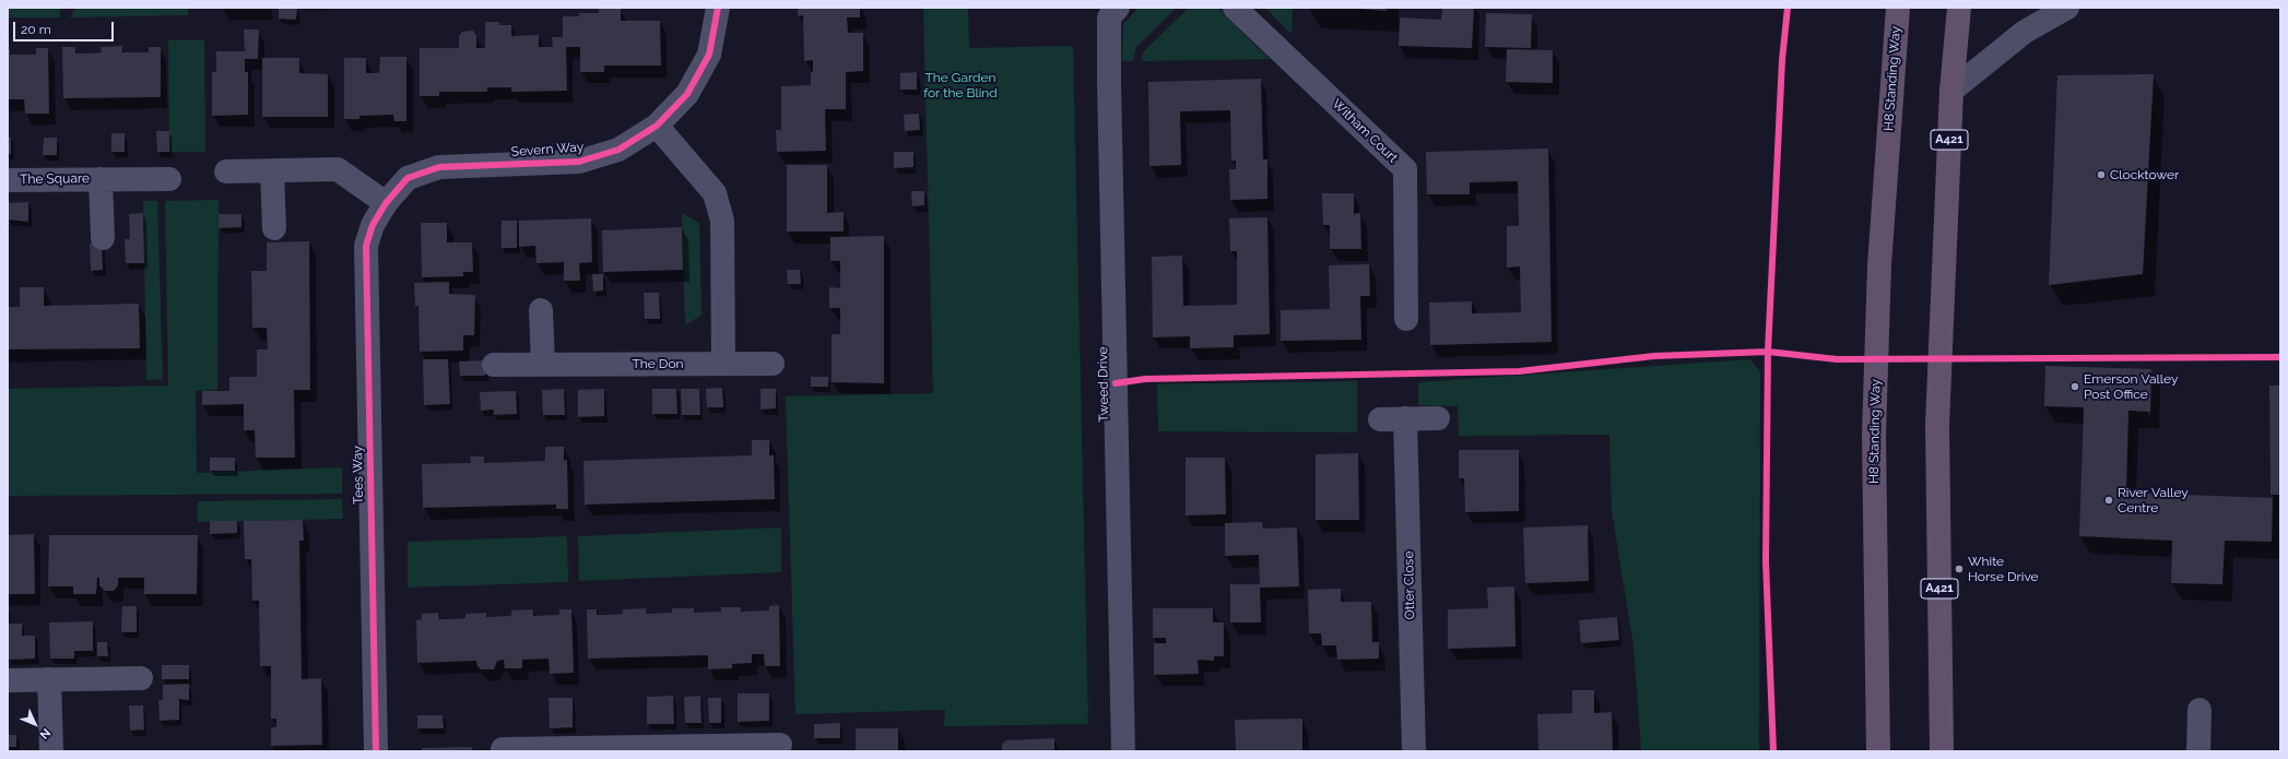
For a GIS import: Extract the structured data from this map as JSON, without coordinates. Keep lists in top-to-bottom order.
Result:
{
  "streets": {
    "highway": ["H8 Standing Way", "A421"],
    "street": [
      "Witham Court",
      "Severn Way",
      "The Square",
      "The Don",
      "Tweed Drive",
      "Tees Way",
      "Otter Close"
    ]
  },
  "crossings": [
    ["Severn Way", "Tees Way"]
  ],
  "parks": ["The Garden for the Blind"],
  "places": [
    "Clocktower",
    "Emerson Valley Post Office",
    "River Valley Centre",
    "White Horse Drive"
  ],
  "scale_bar": "20 m",
  "north": "bottom right"
}
